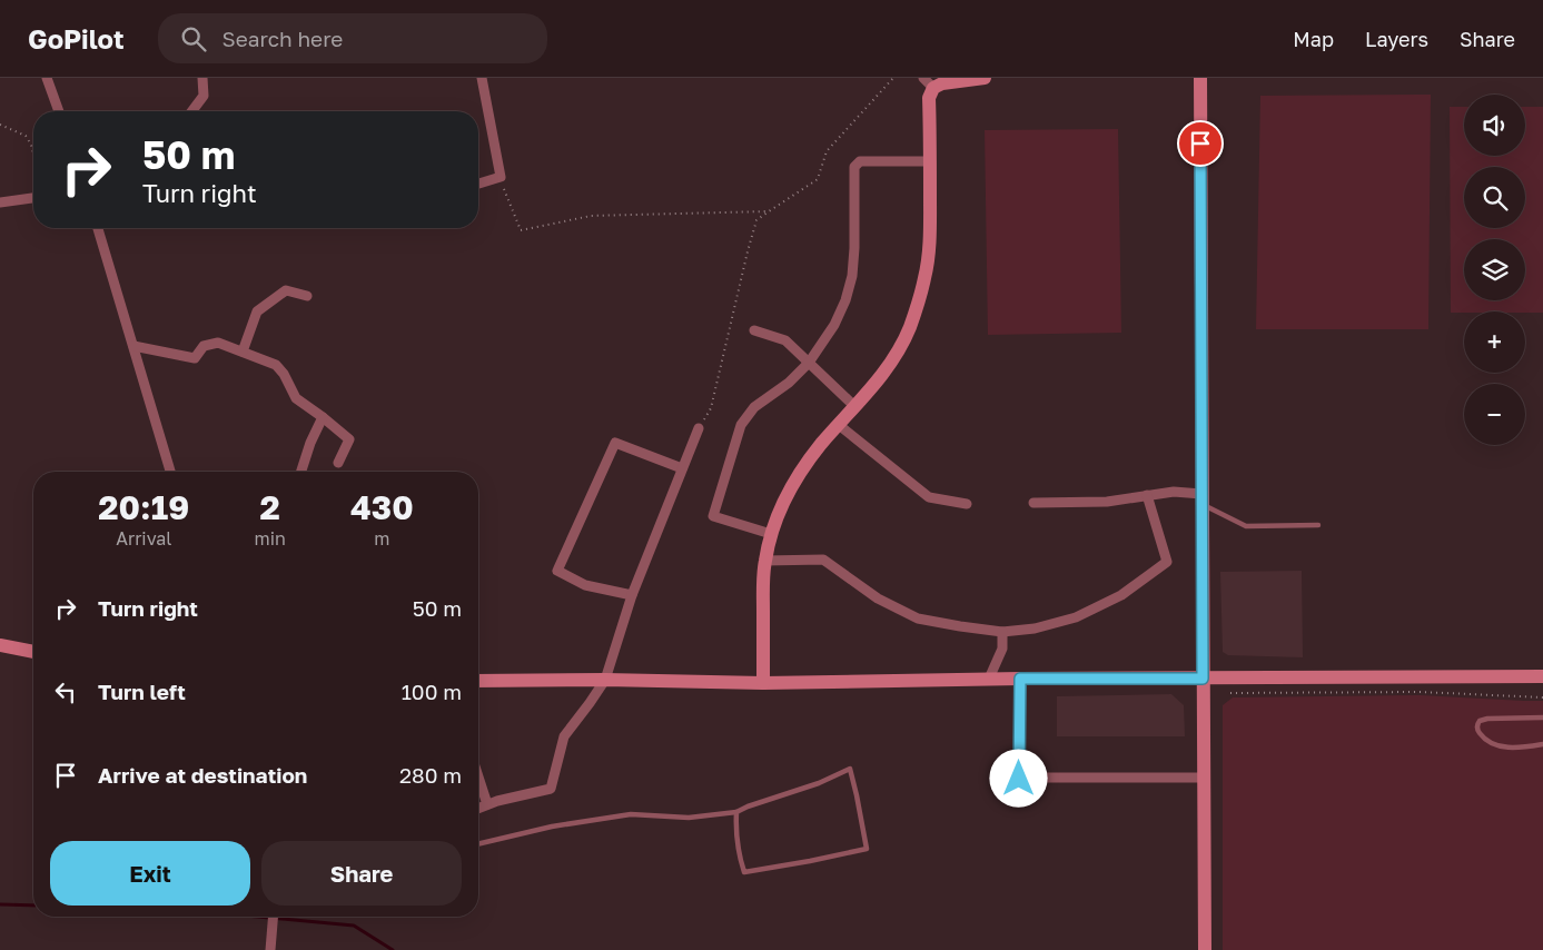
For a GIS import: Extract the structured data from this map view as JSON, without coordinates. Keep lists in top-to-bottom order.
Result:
{
  "page": {
    "header": "GoPilot",
    "search": "Search here",
    "nav": ["Map", "Layers", "Share"],
    "map_buttons": ["+", "−"],
    "turn": ["50 m", "Turn right"],
    "eta": [
      "20:19",
      "Arrival",
      "2",
      "min",
      "430",
      "m"
    ],
    "list": [
      {
        "name": "Turn right",
        "value": "50 m"
      },
      {
        "name": "Turn left",
        "value": "100 m"
      },
      {
        "name": "Arrive at destination",
        "value": "280 m"
      }
    ],
    "buttons": ["Exit", "Share"]
  }
}
